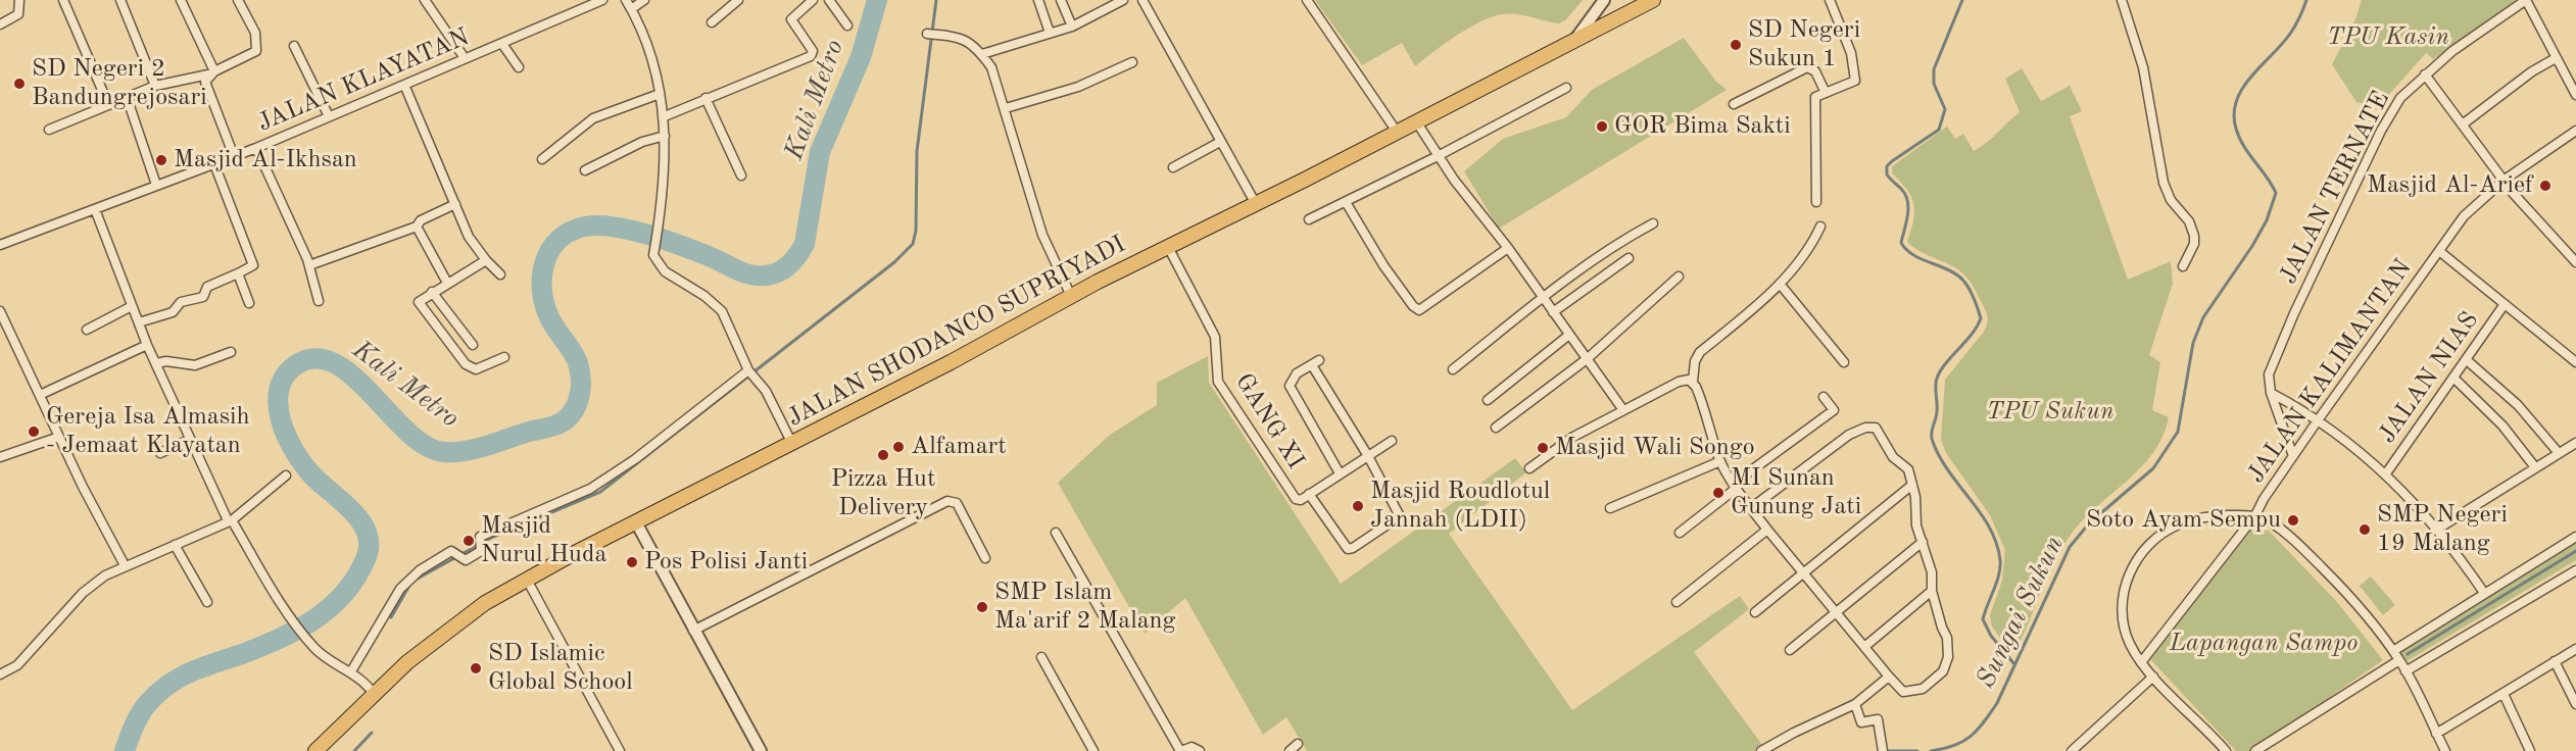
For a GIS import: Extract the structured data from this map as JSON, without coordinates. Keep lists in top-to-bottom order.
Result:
{
  "streets": {
    "main road": ["JALAN SHODANCO SUPRIYADI"],
    "street": [
      "JALAN KLAYATAN",
      "JALAN TERNATE",
      "JALAN KALIMANTAN",
      "JALAN NIAS",
      "GANG XI"
    ]
  },
  "crossings": [
    ["JALAN SHODANCO SUPRIYADI", "GANG XI"]
  ],
  "water": ["Kali Metro", "Sungai Sukun"],
  "parks": ["TPU Kasin", "TPU Sukun", "Lapangan Sampo"],
  "places": [
    "SD Negeri Sukun 1",
    "SD Negeri 2 Bandungrejosari",
    "GOR Bima Sakti",
    "Masjid Al-Ikhsan",
    "Masjid Al-Arief",
    "Gereja Isa Almasih - Jemaat Klayatan",
    "Alfamart",
    "Masjid Wali Songo",
    "Pizza Hut Delivery",
    "MI Sunan Gunung Jati",
    "Masjid Roudlotul Jannah (LDII)",
    "Soto Ayam Sempu",
    "SMP Negeri 19 Malang",
    "Masjid Nurul Huda",
    "Pos Polisi Janti",
    "SMP Islam Ma'arif 2 Malang",
    "SD Islamic Global School"
  ]
}
